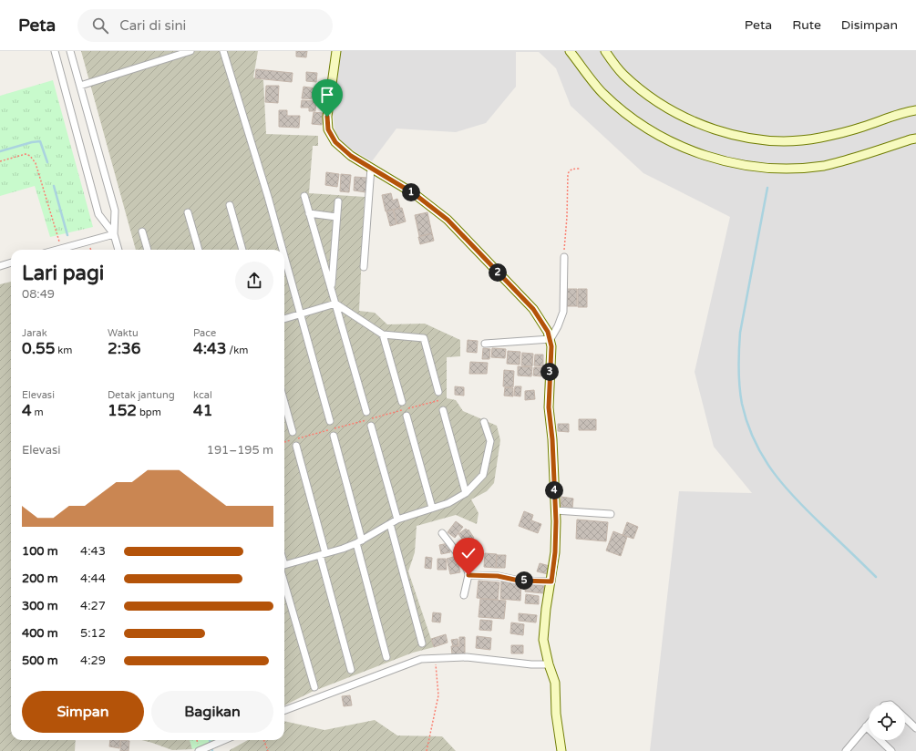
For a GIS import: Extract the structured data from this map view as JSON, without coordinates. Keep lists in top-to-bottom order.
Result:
{
  "page": {
    "header": "Peta",
    "search": "Cari di sini",
    "nav": ["Peta", "Rute", "Disimpan"],
    "pins": [
      "1",
      "2",
      "3",
      "4",
      "5"
    ],
    "heading": ["Lari pagi", "08:49"],
    "stats": [
      ["Jarak", "0.55 km"],
      ["Waktu", "2:36"],
      ["Pace", "4:43 /km"],
      ["Elevasi", "4 m"],
      ["Detak jantung", "152 bpm"],
      ["kcal", "41"]
    ],
    "chart": ["Elevasi", "191–195 m"],
    "list": [
      {
        "name": "100 m",
        "note": "4:43"
      },
      {
        "name": "200 m",
        "note": "4:44"
      },
      {
        "name": "300 m",
        "note": "4:27"
      },
      {
        "name": "400 m",
        "note": "5:12"
      },
      {
        "name": "500 m",
        "note": "4:29"
      }
    ],
    "buttons": ["Simpan", "Bagikan"]
  }
}
